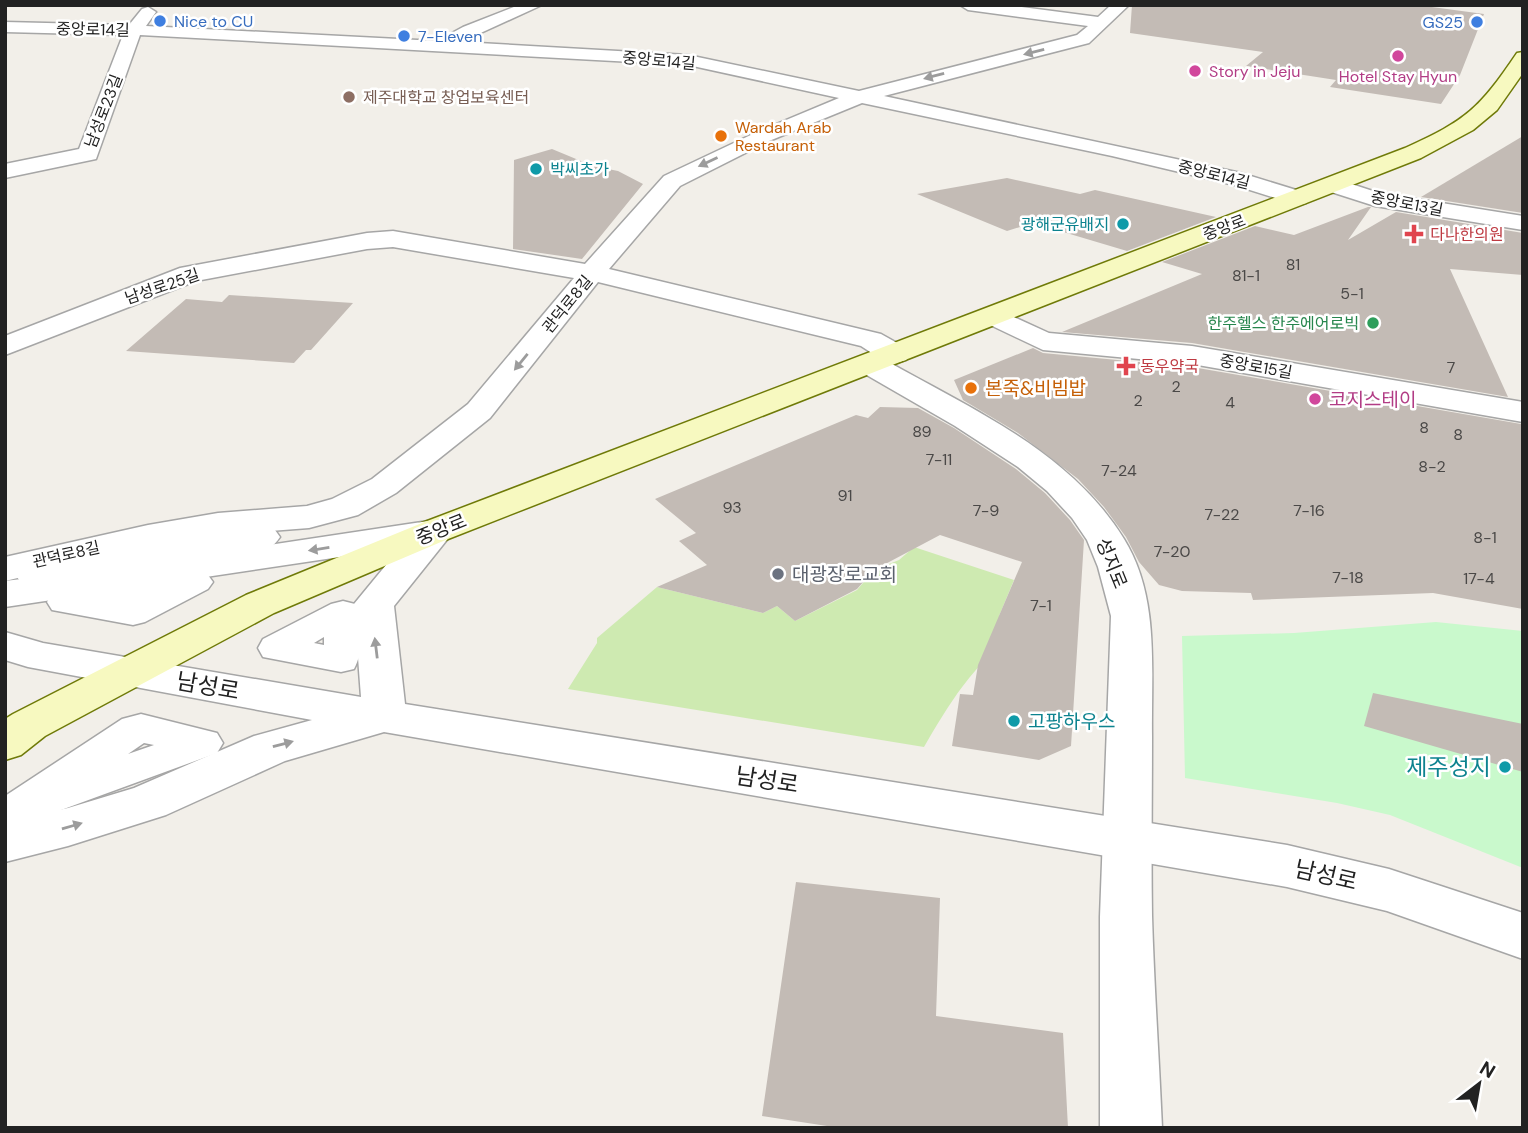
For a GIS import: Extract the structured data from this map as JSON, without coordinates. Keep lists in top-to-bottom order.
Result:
{
  "streets": {
    "main road": ["중앙로"],
    "street": [
      "중앙로14길",
      "남성로23길",
      "중앙로13길",
      "남성로25길",
      "관덕로8길",
      "중앙로15길",
      "성지로",
      "남성로"
    ]
  },
  "crossings": [
    ["중앙로14길", "남성로23길"],
    ["중앙로14길", "중앙로"],
    ["중앙로14길", "관덕로8길"],
    ["중앙로13길", "중앙로"],
    ["중앙로", "중앙로15길"],
    ["중앙로", "성지로"],
    ["중앙로", "남성로"],
    ["남성로25길", "관덕로8길"],
    ["성지로", "남성로"]
  ],
  "places": {
    "other": [
      "Nice to CU",
      "GS25",
      "7-Eleven",
      "Hotel Stay Hyun",
      "Story in Jeju",
      "제주대학교 창업보육센터",
      "Wardah Arab Restaurant",
      "박씨초가",
      "광해군유배지",
      "한주헬스 한주에어로빅",
      "본죽&비빔밥",
      "코지스테이",
      "대광장로교회",
      "고팡하우스",
      "제주성지"
    ],
    "health": ["다나한의원", "동우약국"]
  },
  "house_numbers": [
    "81",
    "81-1",
    "5-1",
    "7",
    "2",
    "2",
    "4",
    "8",
    "89",
    "8",
    "7-11",
    "8-2",
    "7-24",
    "91",
    "93",
    "7-9",
    "7-16",
    "7-22",
    "8-1",
    "7-20",
    "7-18",
    "17-4",
    "7-1"
  ],
  "north": "top right"
}
